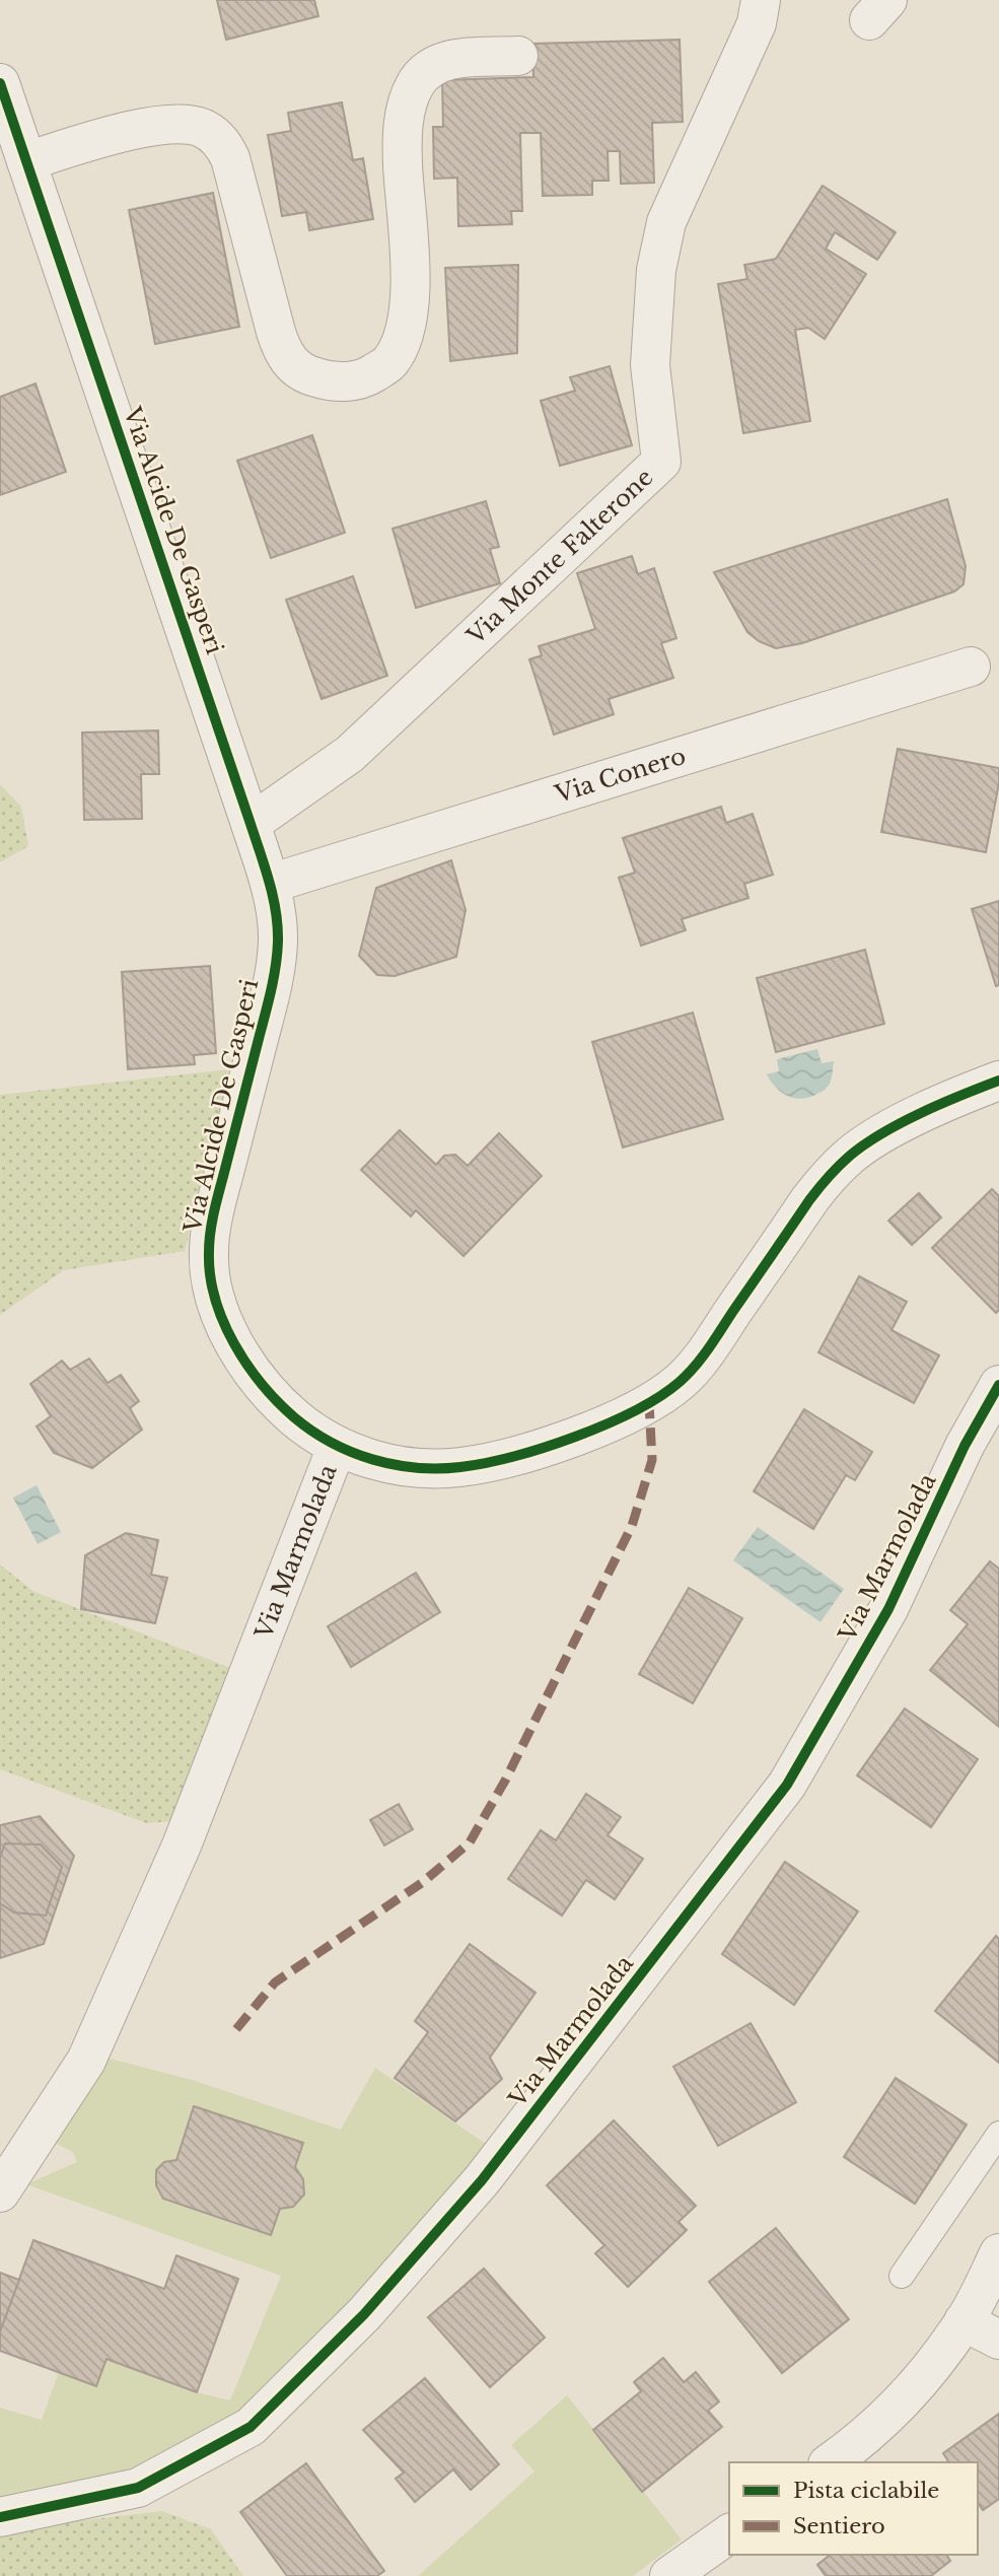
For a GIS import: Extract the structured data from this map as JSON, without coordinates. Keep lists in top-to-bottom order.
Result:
{
  "streets": {
    "street": [
      "Via Alcide De Gasperi",
      "Via Monte Falterone",
      "Via Conero",
      "Via Marmolada"
    ]
  },
  "crossings": [
    ["Via Alcide De Gasperi", "Via Monte Falterone"],
    ["Via Alcide De Gasperi", "Via Conero"],
    ["Via Alcide De Gasperi", "Via Marmolada"]
  ],
  "legend": ["Pista ciclabile", "Sentiero"]
}
